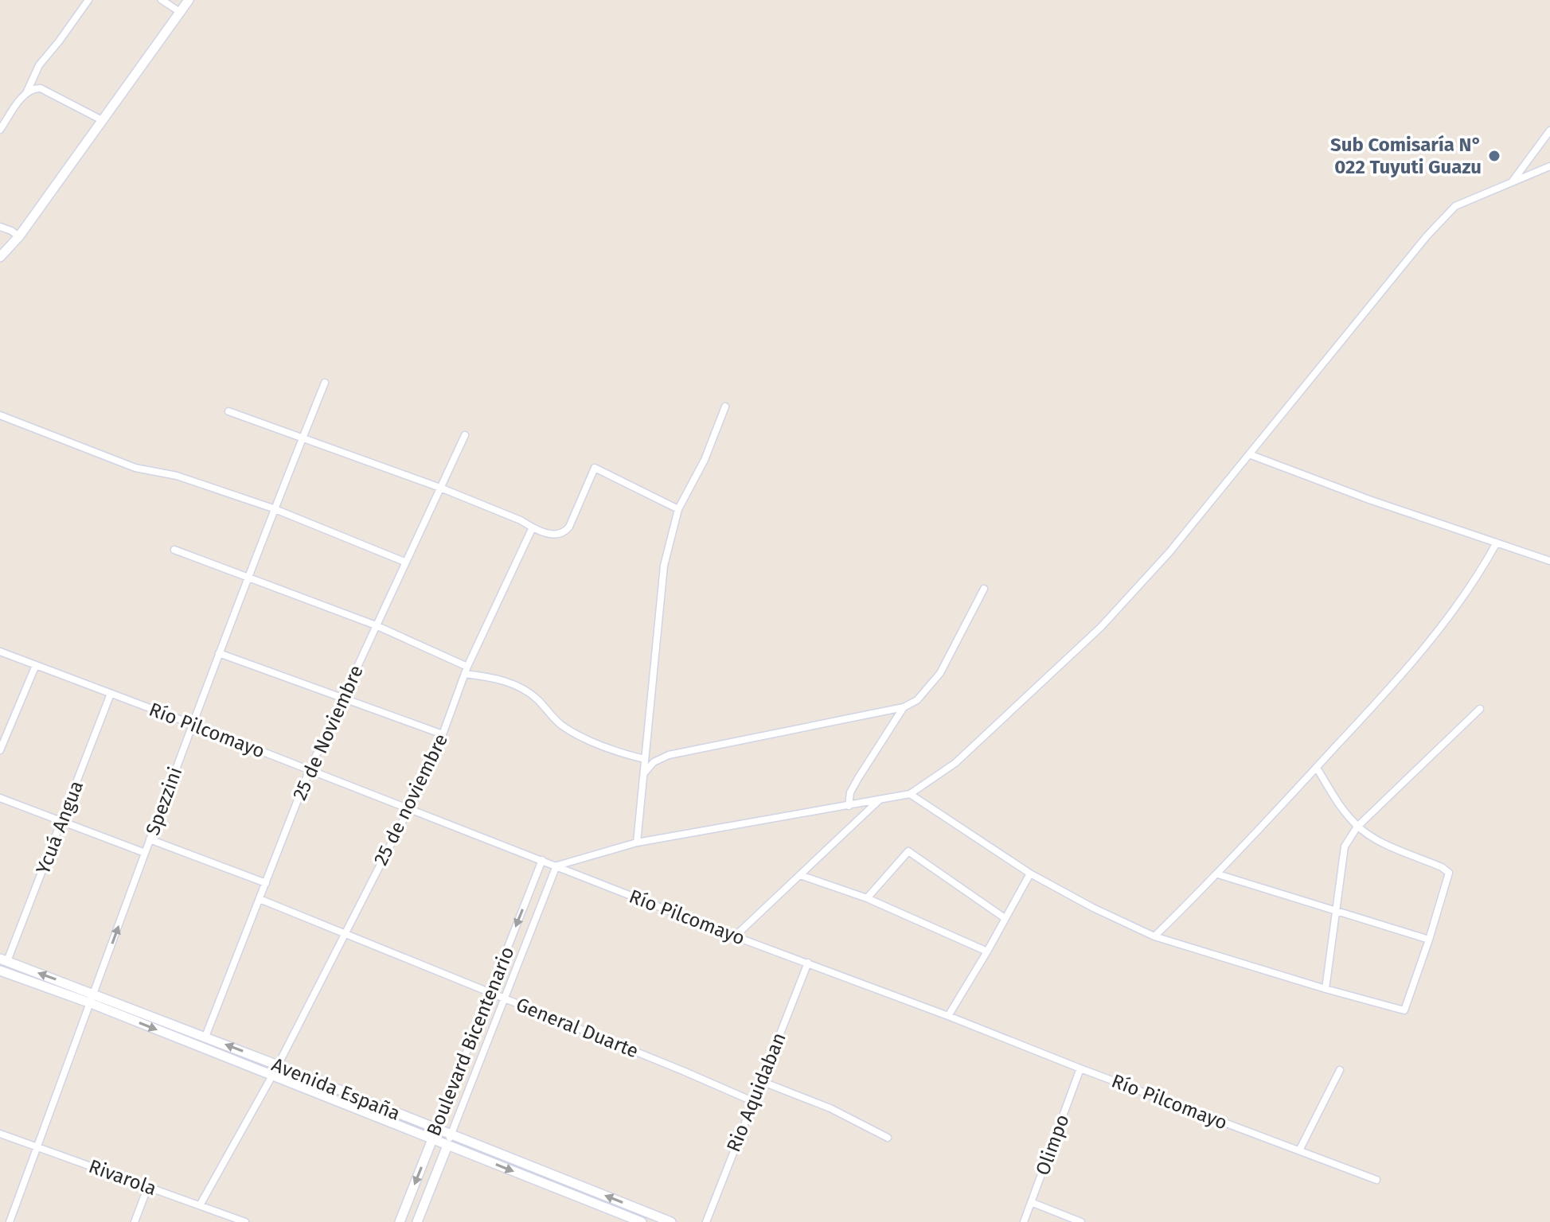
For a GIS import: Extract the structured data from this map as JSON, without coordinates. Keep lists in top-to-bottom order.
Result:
{
  "streets": {
    "street": [
      "Río Pilcomayo",
      "25 de Noviembre",
      "25 de noviembre",
      "Spezzini",
      "Ycuá Angua",
      "General Duarte",
      "Boulevard Bicentenario",
      "Avenida España",
      "Rio Aquidaban",
      "Olimpo",
      "Rivarola"
    ]
  },
  "crossings": [
    ["Río Pilcomayo", "25 de Noviembre"],
    ["Río Pilcomayo", "25 de noviembre"],
    ["Río Pilcomayo", "Spezzini"],
    ["Río Pilcomayo", "Ycuá Angua"],
    ["Río Pilcomayo", "Boulevard Bicentenario"],
    ["Río Pilcomayo", "Rio Aquidaban"],
    ["Río Pilcomayo", "Olimpo"],
    ["25 de Noviembre", "General Duarte"],
    ["25 de Noviembre", "Avenida España"],
    ["25 de noviembre", "General Duarte"],
    ["25 de noviembre", "Avenida España"],
    ["Spezzini", "Avenida España"],
    ["Spezzini", "Rivarola"],
    ["Ycuá Angua", "Avenida España"],
    ["General Duarte", "Boulevard Bicentenario"],
    ["General Duarte", "Rio Aquidaban"],
    ["Boulevard Bicentenario", "Avenida España"]
  ],
  "places": ["Sub Comisaría N° 022 Tuyuti Guazu"]
}
